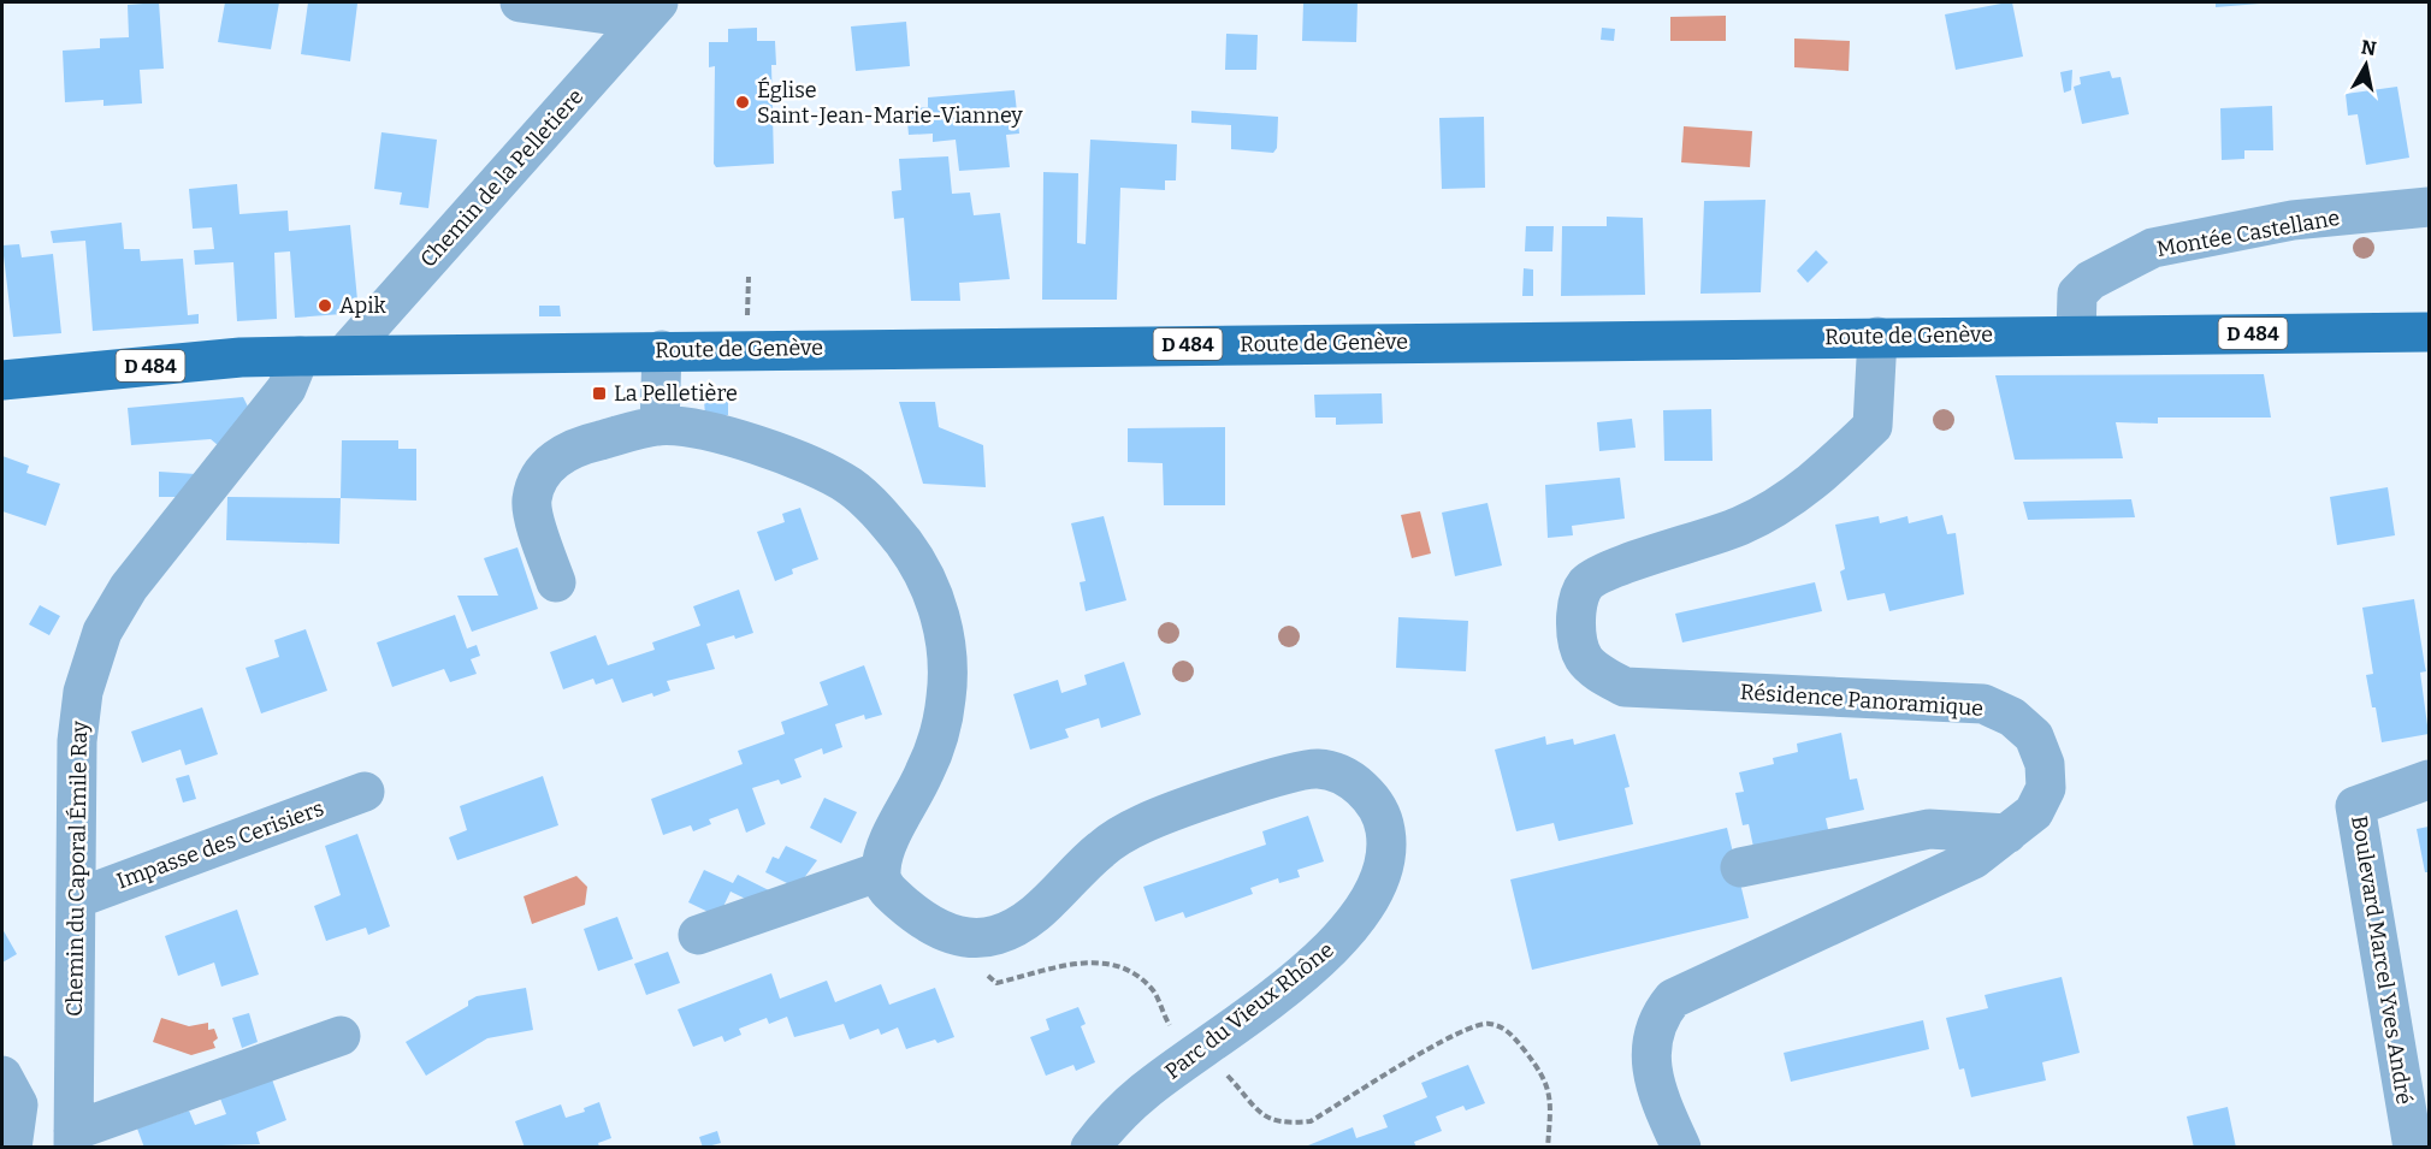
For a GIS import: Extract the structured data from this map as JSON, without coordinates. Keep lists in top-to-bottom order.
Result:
{
  "streets": {
    "main road": ["D 484", "Route de Genève"],
    "street": [
      "Chemin de la Pelletiere",
      "Montée Castellane",
      "Résidence Panoramique",
      "Impasse des Cerisiers",
      "Chemin du Caporal Émile Ray",
      "Boulevard Marcel Yves André",
      "Parc du Vieux Rhône"
    ]
  },
  "crossings": [
    ["Chemin de la Pelletiere", "Route de Genève"],
    ["Montée Castellane", "Route de Genève"],
    ["Route de Genève", "Résidence Panoramique"],
    ["Route de Genève", "Chemin du Caporal Émile Ray"],
    ["Impasse des Cerisiers", "Chemin du Caporal Émile Ray"]
  ],
  "places": {
    "other": ["Église Saint-Jean-Marie-Vianney", "Apik"],
    "transit": ["La Pelletière"]
  },
  "north": "top"
}
